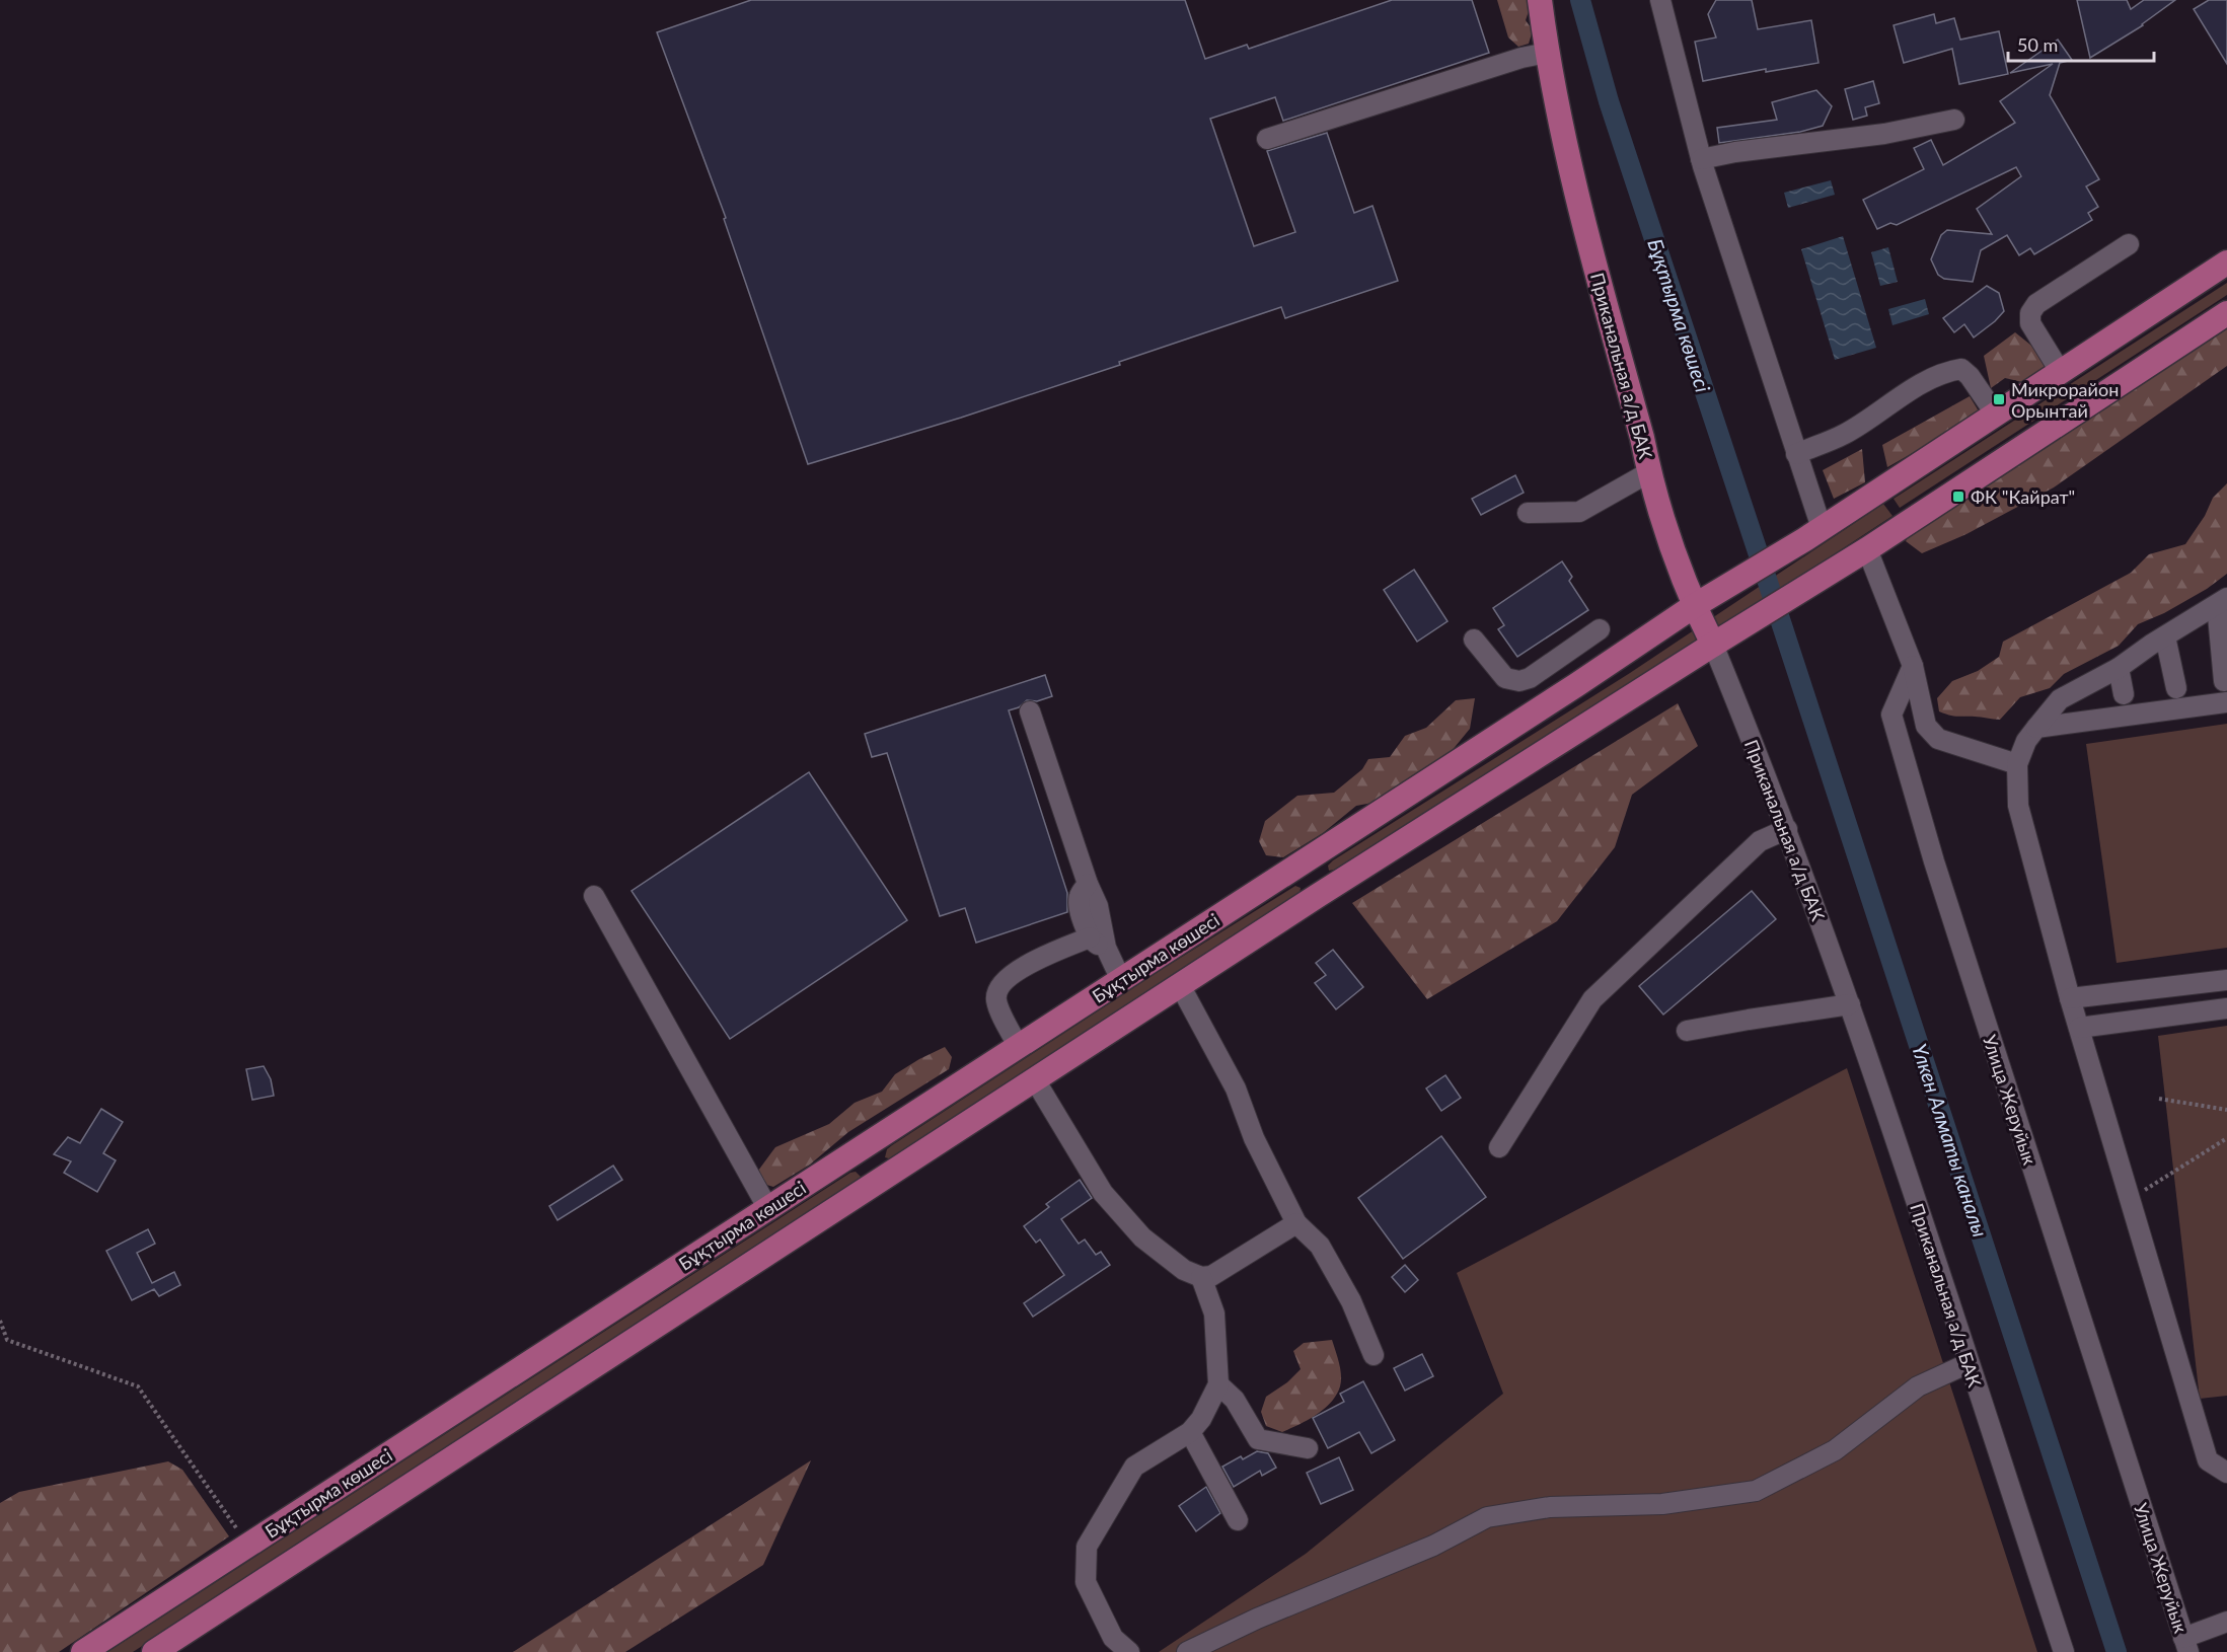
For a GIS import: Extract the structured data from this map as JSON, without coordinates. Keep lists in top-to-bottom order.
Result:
{
  "streets": {
    "main road": ["Приканальная а/д БАК", "Бұқтырма көшесі"],
    "street": ["Улица Жеруйык"]
  },
  "crossings": [
    ["Приканальная а/д БАК", "Бұқтырма көшесі"]
  ],
  "water": ["Бұқтырма көшесі", "Үлкен Алматы каналы"],
  "places": {
    "transit": ["Микрорайон Орынтай", "ФК \"Кайрат\""]
  },
  "scale_bar": "50 m"
}
